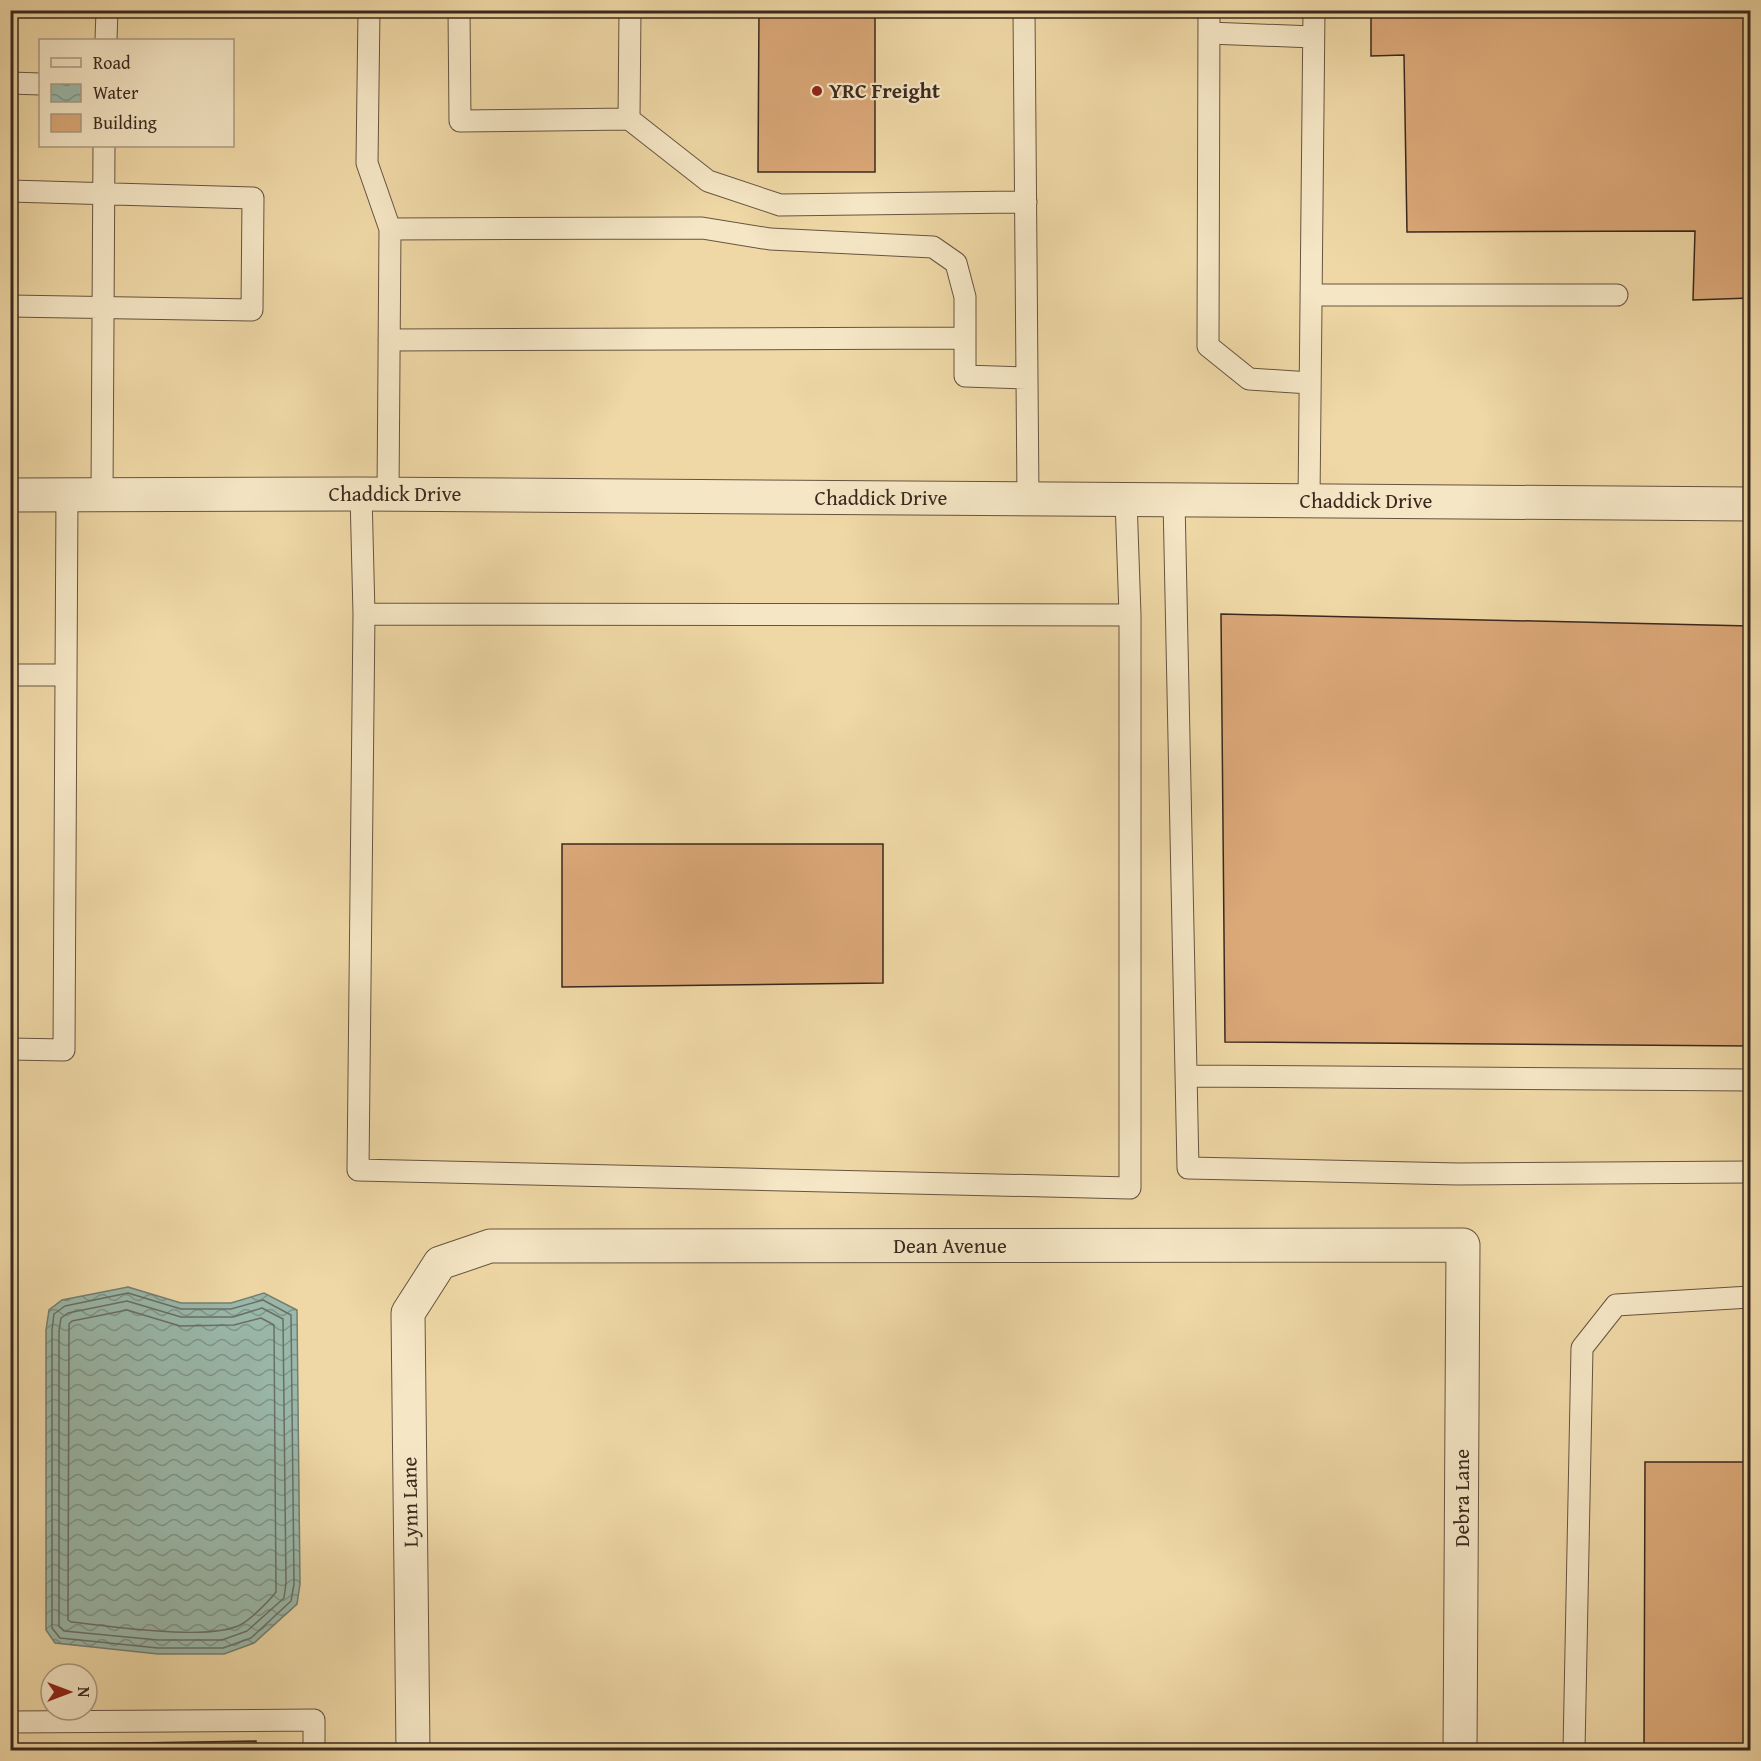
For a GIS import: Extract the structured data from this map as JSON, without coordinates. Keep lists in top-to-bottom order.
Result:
{
  "streets": {
    "street": [
      "Chaddick Drive",
      "Dean Avenue",
      "Debra Lane",
      "Lynn Lane"
    ]
  },
  "crossings": [
    ["Dean Avenue", "Debra Lane"],
    ["Dean Avenue", "Lynn Lane"]
  ],
  "places": ["YRC Freight"],
  "legend": ["Road", "Water", "Building"],
  "north": "right"
}
